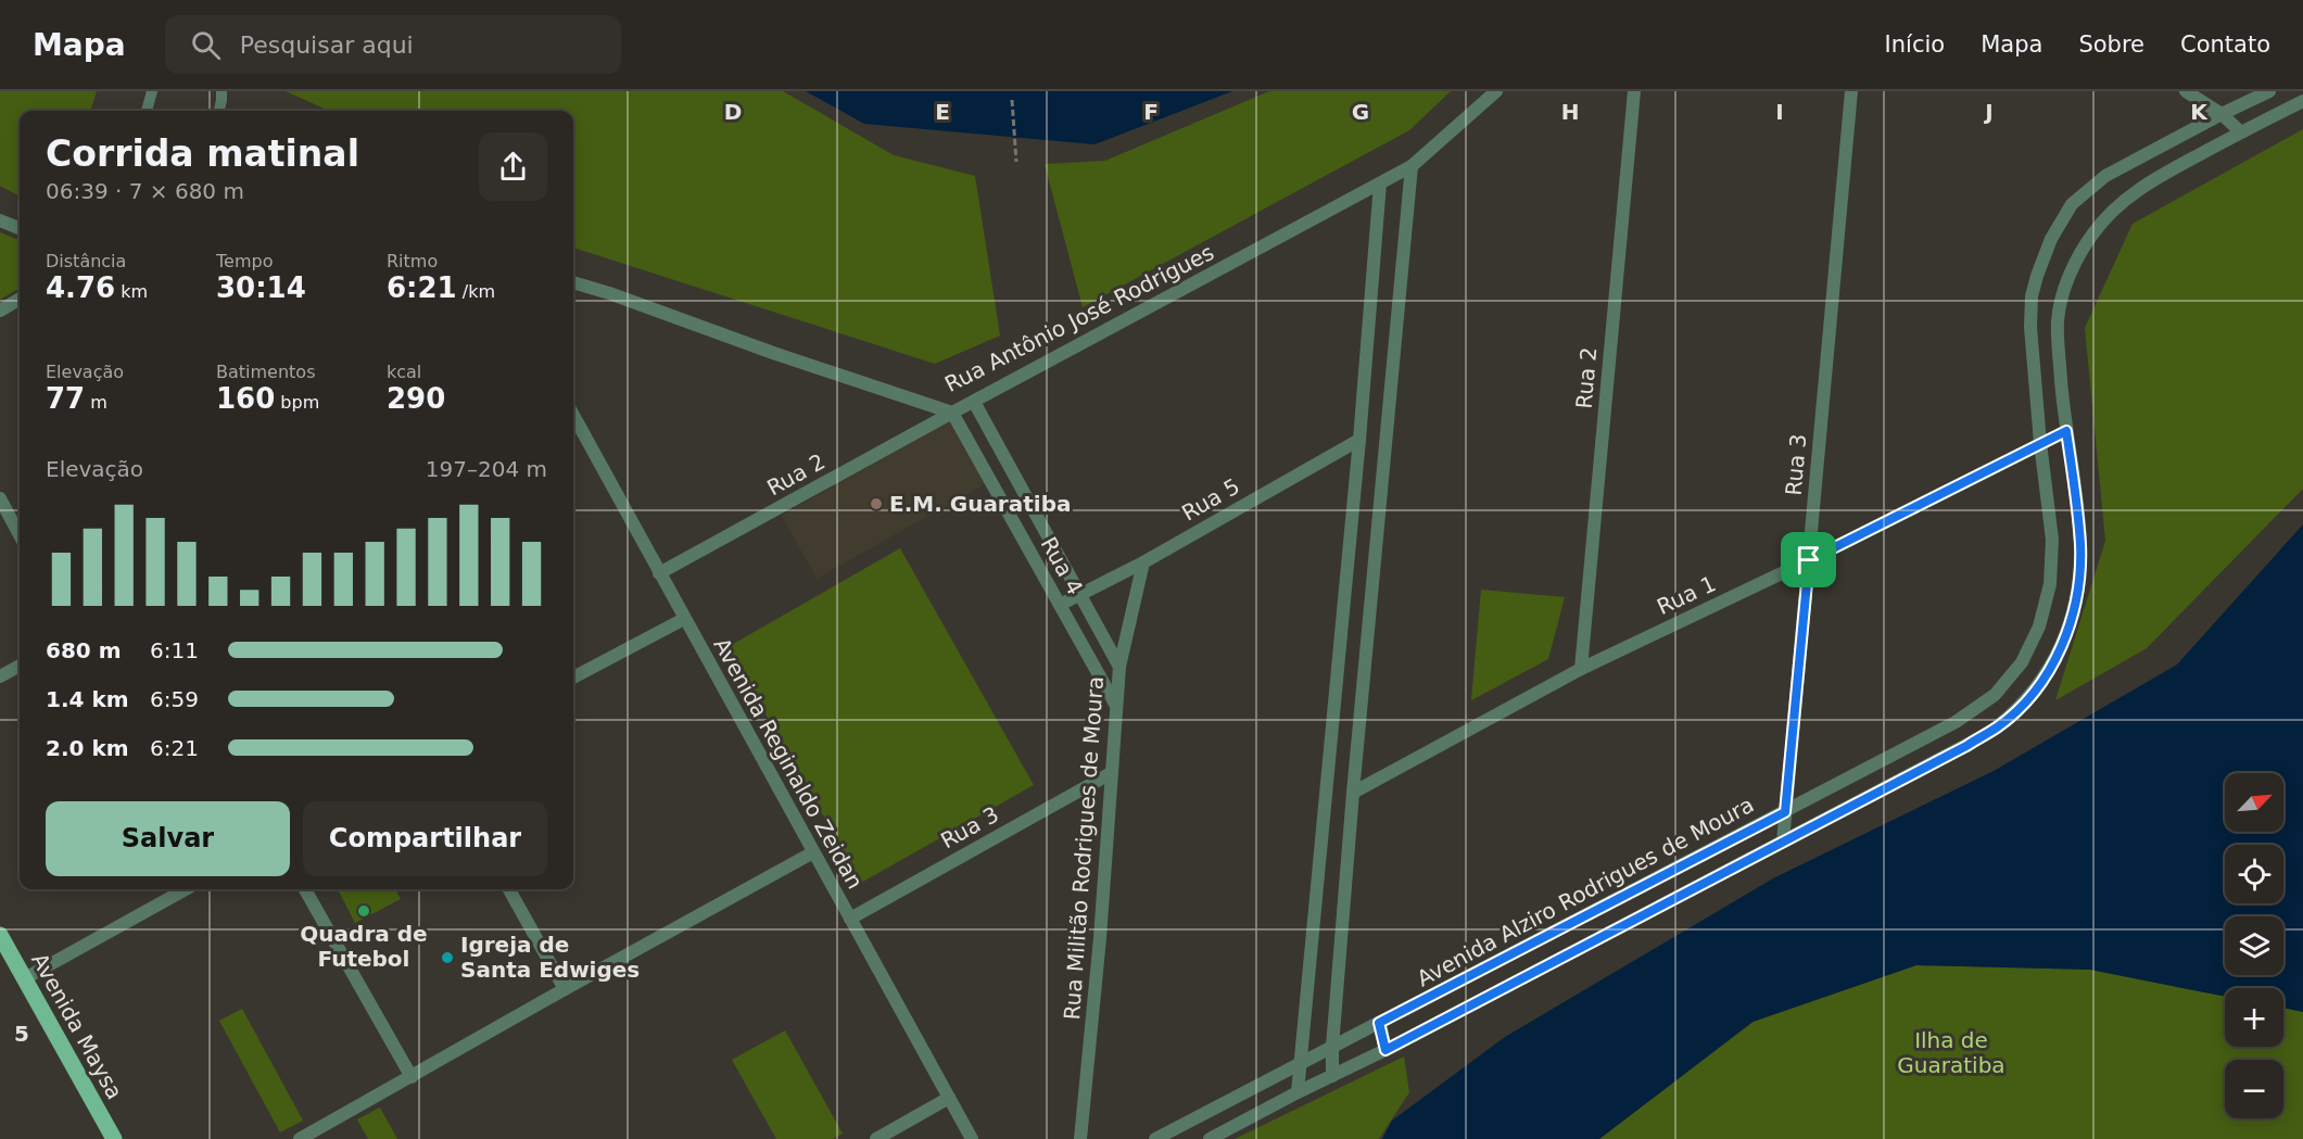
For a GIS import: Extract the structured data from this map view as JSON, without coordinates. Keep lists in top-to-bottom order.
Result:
{
  "streets": {
    "main road": ["Avenida Maysa"],
    "street": [
      "Rua Antônio José Rodrigues",
      "Rua 2",
      "Rua 3",
      "Rua 5",
      "Rua 4",
      "Rua 1",
      "Avenida Reginaldo Zeidan",
      "Rua Militão Rodrigues de Moura",
      "Avenida Alziro Rodrigues de Moura"
    ]
  },
  "crossings": [
    ["Rua Antônio José Rodrigues", "Rua 2"],
    ["Rua Antônio José Rodrigues", "Rua 4"],
    ["Rua 2", "Rua 4"],
    ["Rua 2", "Rua 1"],
    ["Rua 2", "Avenida Reginaldo Zeidan"],
    ["Rua 3", "Rua 1"],
    ["Rua 3", "Avenida Reginaldo Zeidan"],
    ["Rua 3", "Rua Militão Rodrigues de Moura"],
    ["Rua 3", "Avenida Alziro Rodrigues de Moura"],
    ["Rua 5", "Rua 4"],
    ["Rua 5", "Rua Militão Rodrigues de Moura"],
    ["Rua 4", "Rua Militão Rodrigues de Moura"],
    ["Rua 1", "Avenida Alziro Rodrigues de Moura"]
  ],
  "parks": ["Ilha de Guaratiba"],
  "places": ["E.M. Guaratiba", "Quadra de Futebol", "Igreja de Santa Edwiges"],
  "north": "top right",
  "page": {
    "header": "Mapa",
    "search": "Pesquisar aqui",
    "nav": [
      "Início",
      "Mapa",
      "Sobre",
      "Contato"
    ],
    "heading": ["Corrida matinal", "06:39 · 7 × 680 m"],
    "stats": [
      ["Distância", "4.76 km"],
      ["Tempo", "30:14"],
      ["Ritmo", "6:21 /km"],
      ["Elevação", "77 m"],
      ["Batimentos", "160 bpm"],
      ["kcal", "290"]
    ],
    "chart": ["Elevação", "197–204 m"],
    "list": [
      {
        "name": "680 m",
        "note": "6:11"
      },
      {
        "name": "1.4 km",
        "note": "6:59"
      },
      {
        "name": "2.0 km",
        "note": "6:21"
      }
    ],
    "map_buttons": ["+", "−"],
    "buttons": ["Salvar", "Compartilhar"]
  },
  "grid": {
    "columns": [
      "D",
      "E",
      "F",
      "G",
      "H",
      "I",
      "J",
      "K"
    ],
    "rows": ["5"]
  }
}
